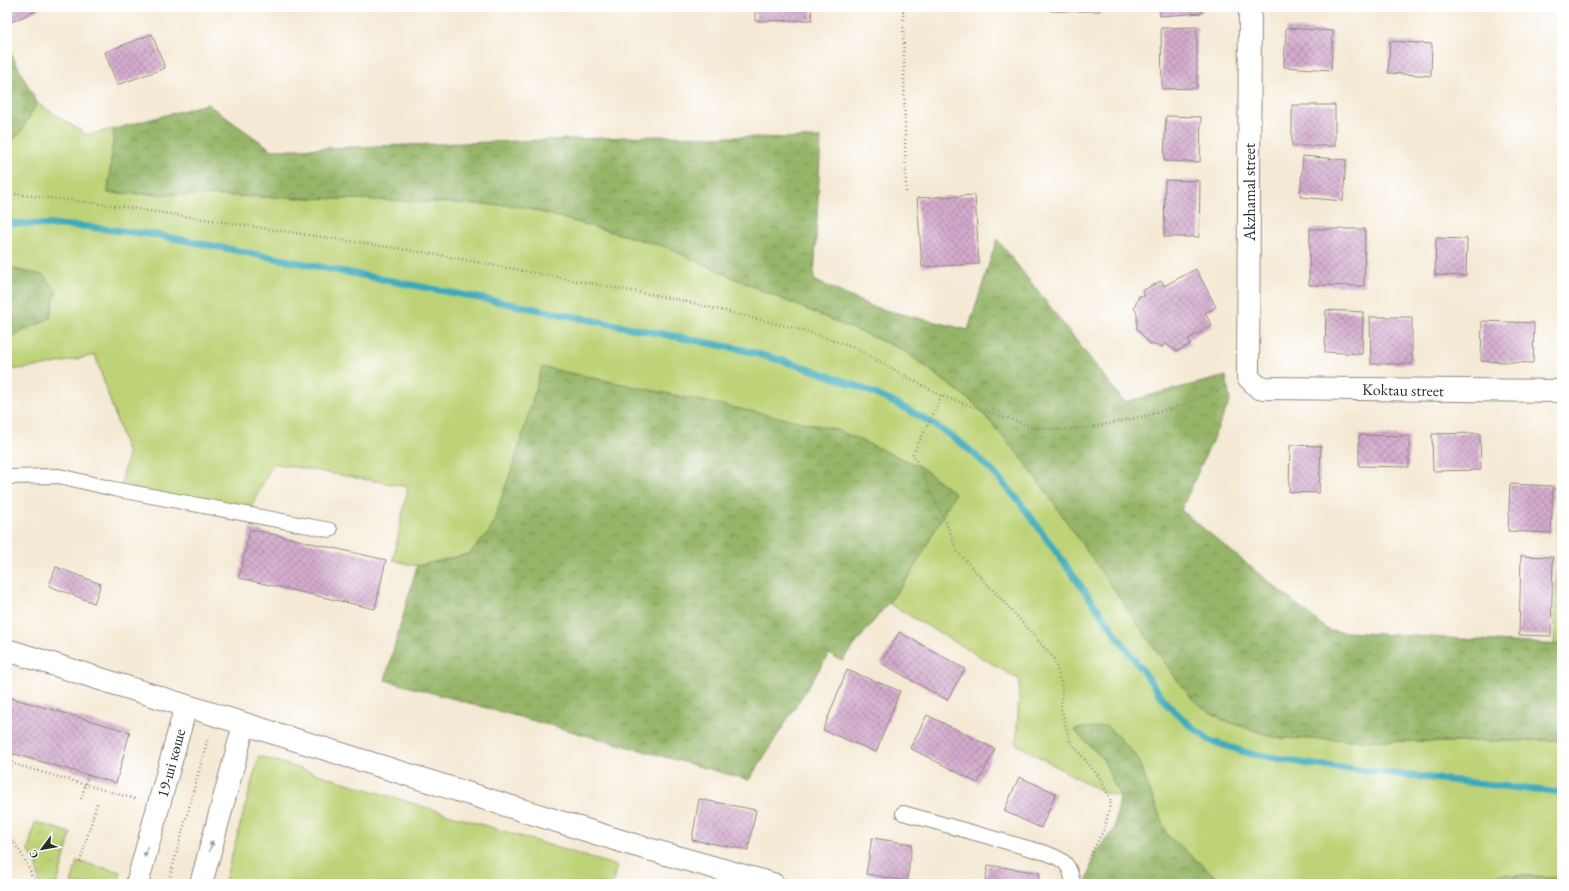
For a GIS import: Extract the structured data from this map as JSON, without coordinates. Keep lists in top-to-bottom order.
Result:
{
  "streets": {
    "street": ["Akzhamal street", "Koktau street", "19-ші көше"]
  },
  "crossings": [
    ["Akzhamal street", "Koktau street"]
  ],
  "north": "bottom left"
}
